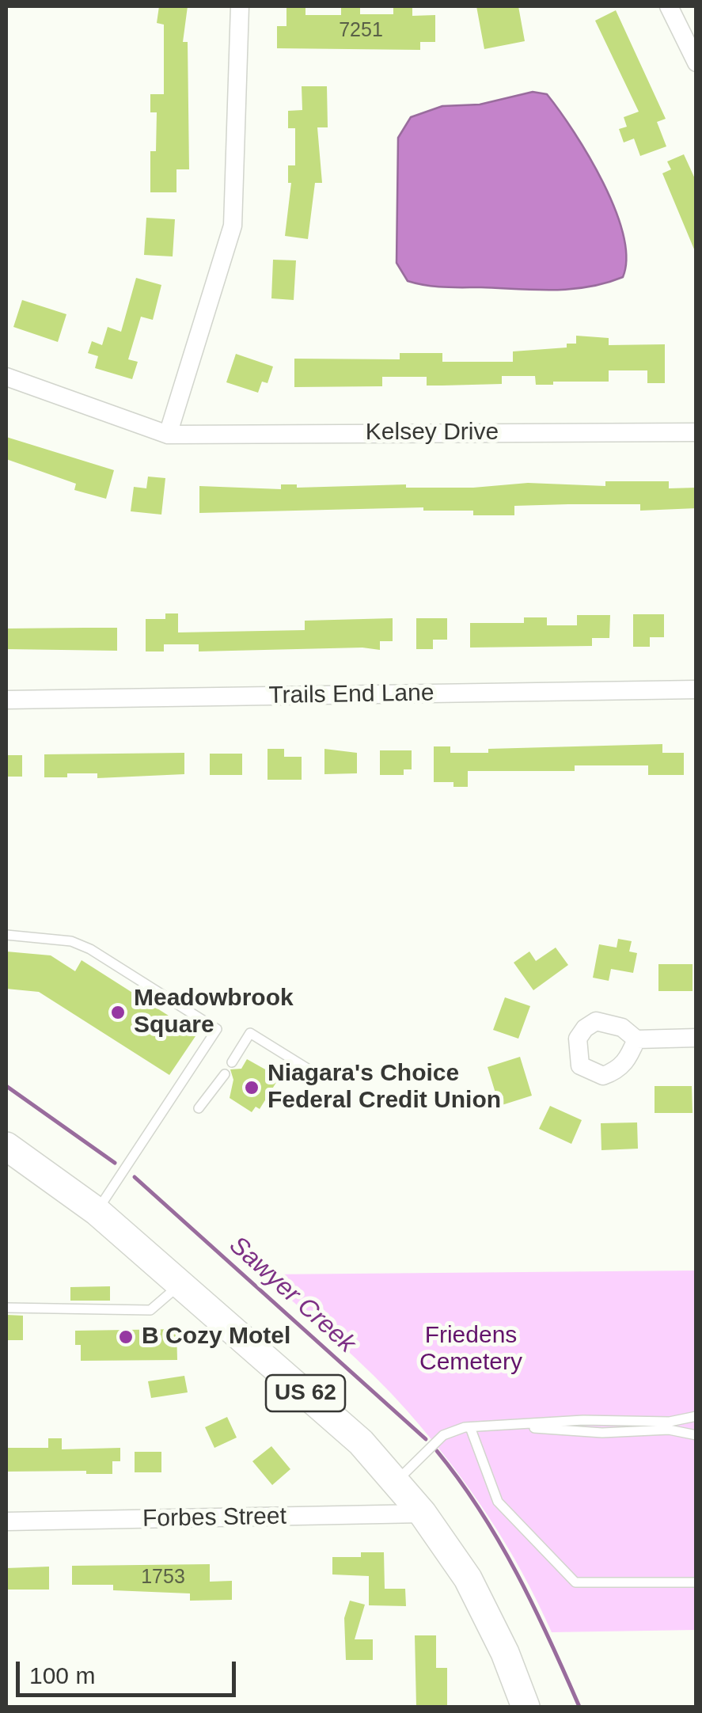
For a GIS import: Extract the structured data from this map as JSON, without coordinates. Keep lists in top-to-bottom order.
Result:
{
  "streets": {
    "main road": ["US 62"],
    "street": ["Kelsey Drive", "Trails End Lane", "Forbes Street"]
  },
  "crossings": [
    ["US 62", "Forbes Street"]
  ],
  "water": ["Sawyer Creek"],
  "parks": ["Friedens Cemetery"],
  "places": ["Meadowbrook Square", "Niagara's Choice Federal Credit Union", "B Cozy Motel"],
  "house_numbers": ["7251", "1753"],
  "scale_bar": "100 m"
}
